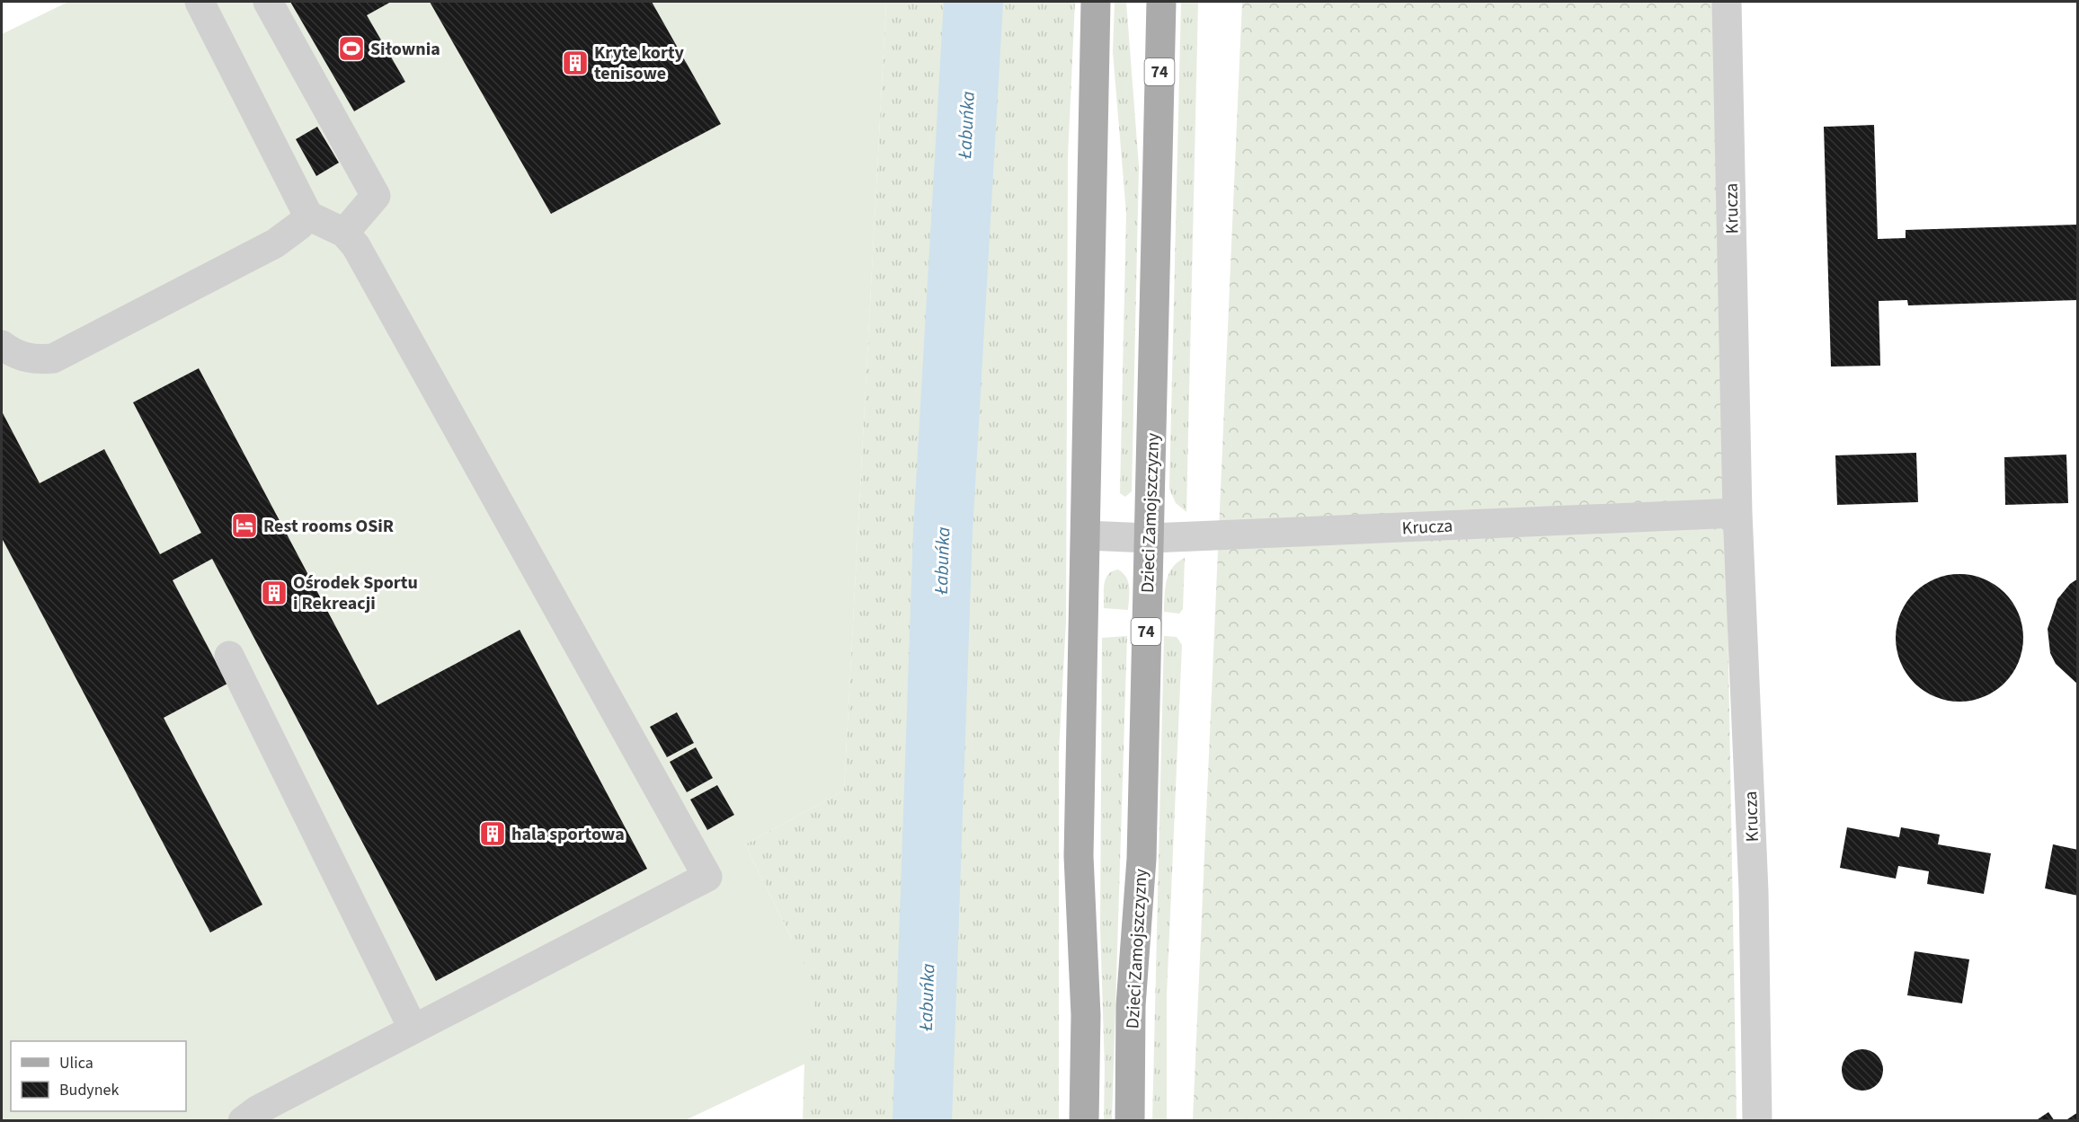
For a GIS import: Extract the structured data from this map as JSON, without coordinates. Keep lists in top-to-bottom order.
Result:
{
  "streets": {
    "main road": ["74", "Dzieci Zamojszczyzny"],
    "street": ["Krucza"]
  },
  "crossings": [
    ["Krucza", "Dzieci Zamojszczyzny"]
  ],
  "water": ["Łabuńka"],
  "places": {
    "sports": ["Siłownia"],
    "building": ["Kryte korty tenisowe", "Ośrodek Sportu i Rekreacji", "hala sportowa"],
    "hotel": ["Rest rooms OSiR"]
  },
  "legend": ["Ulica", "Budynek"]
}
